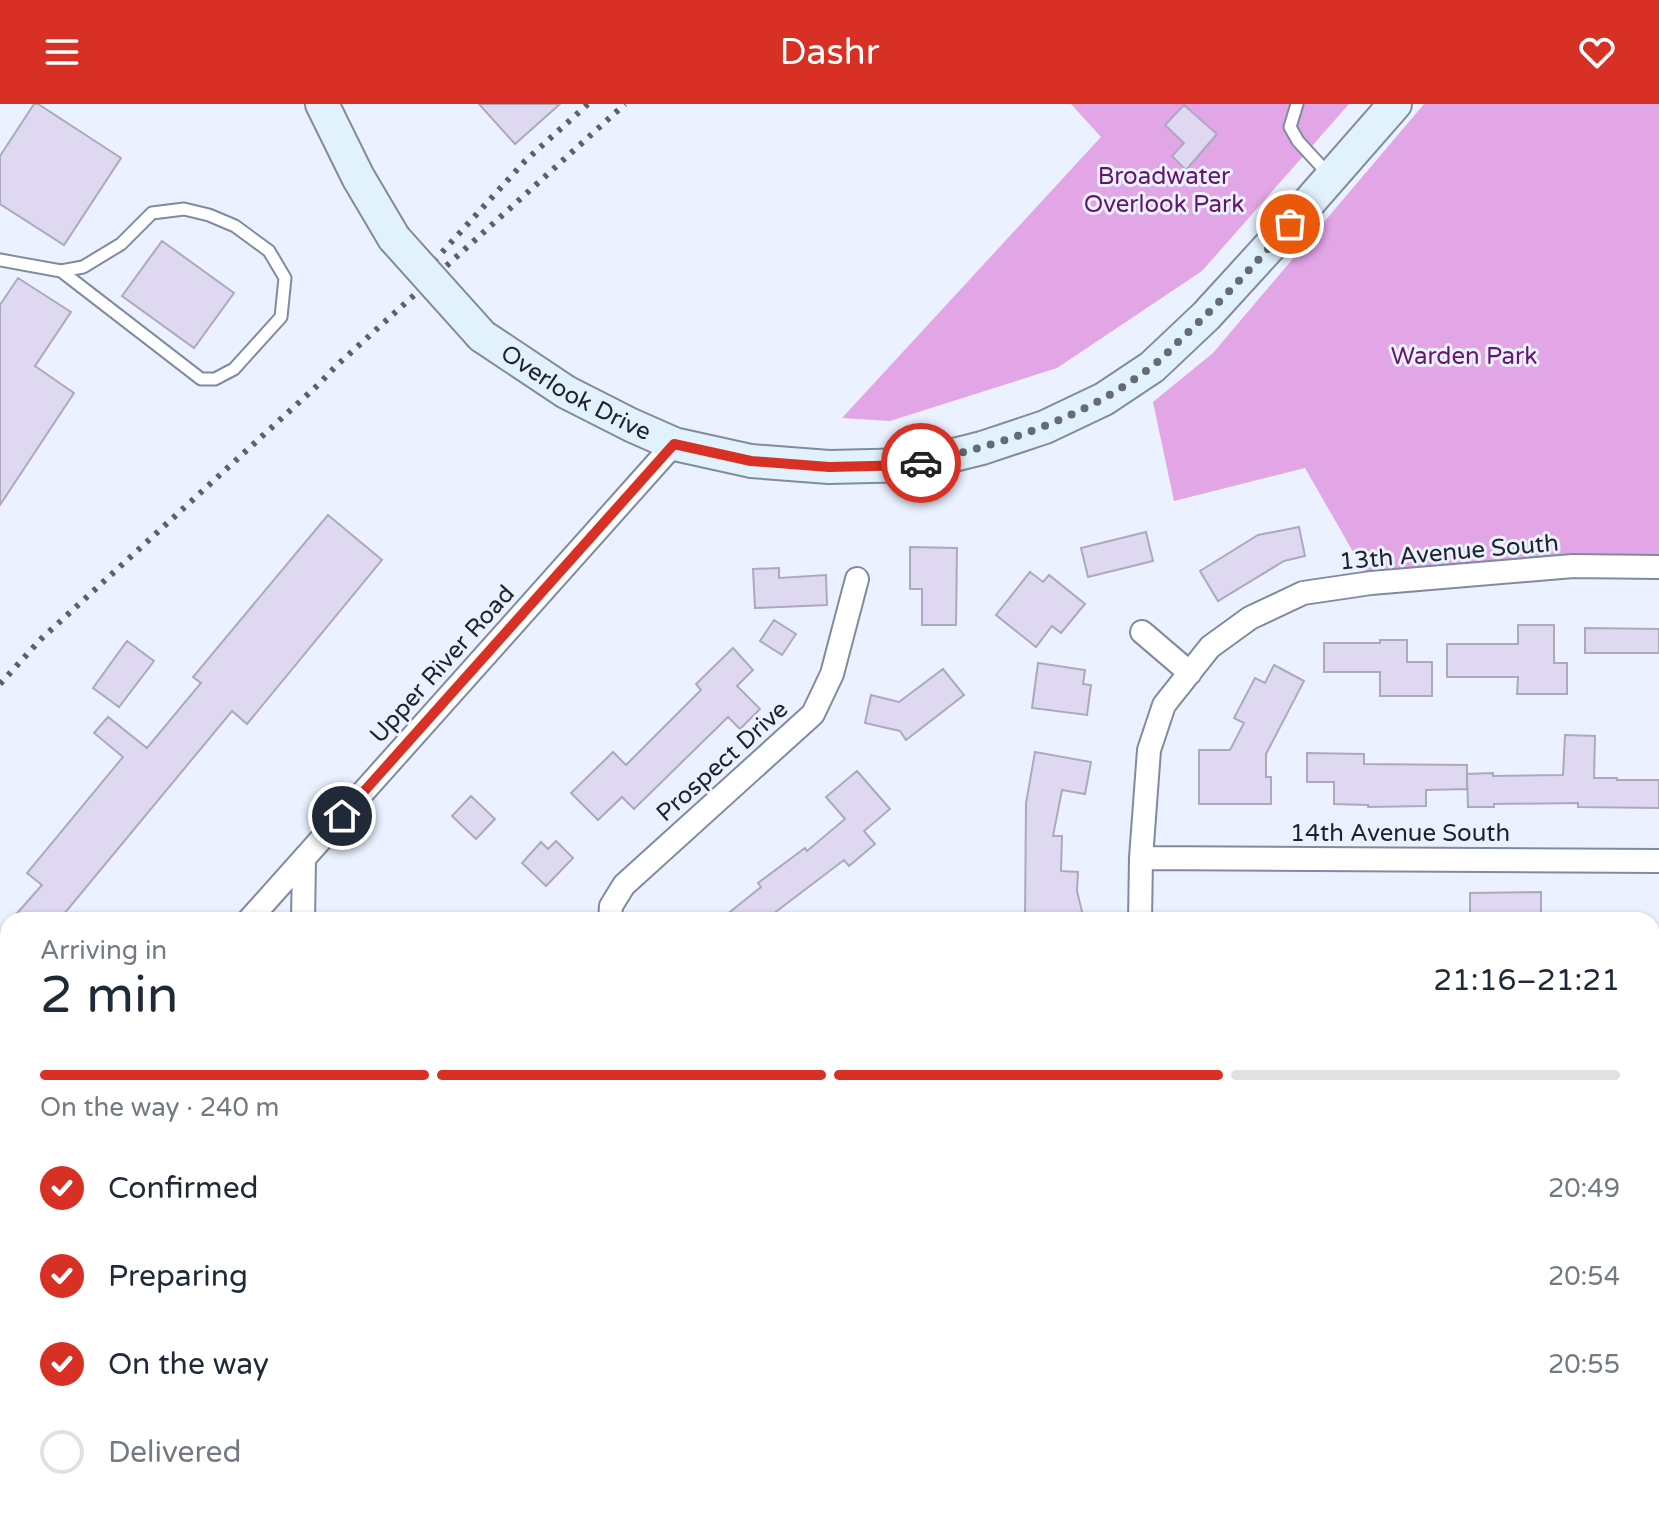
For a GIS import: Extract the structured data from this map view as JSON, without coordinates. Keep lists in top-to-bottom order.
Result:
{
  "streets": {
    "main road": ["Overlook Drive"],
    "street": [
      "13th Avenue South",
      "Upper River Road",
      "Prospect Drive",
      "14th Avenue South"
    ]
  },
  "crossings": [
    ["Overlook Drive", "Upper River Road"],
    ["13th Avenue South", "14th Avenue South"]
  ],
  "parks": ["Broadwater Overlook Park", "Warden Park"],
  "page": {
    "header": "Dashr",
    "heading": ["2 min", "Arriving in", "21:16–21:21"],
    "bar": "On the way · 240 m",
    "list": [
      ["Confirmed", "20:49"],
      ["Preparing", "20:54"],
      ["On the way", "20:55"],
      "Delivered"
    ]
  }
}
